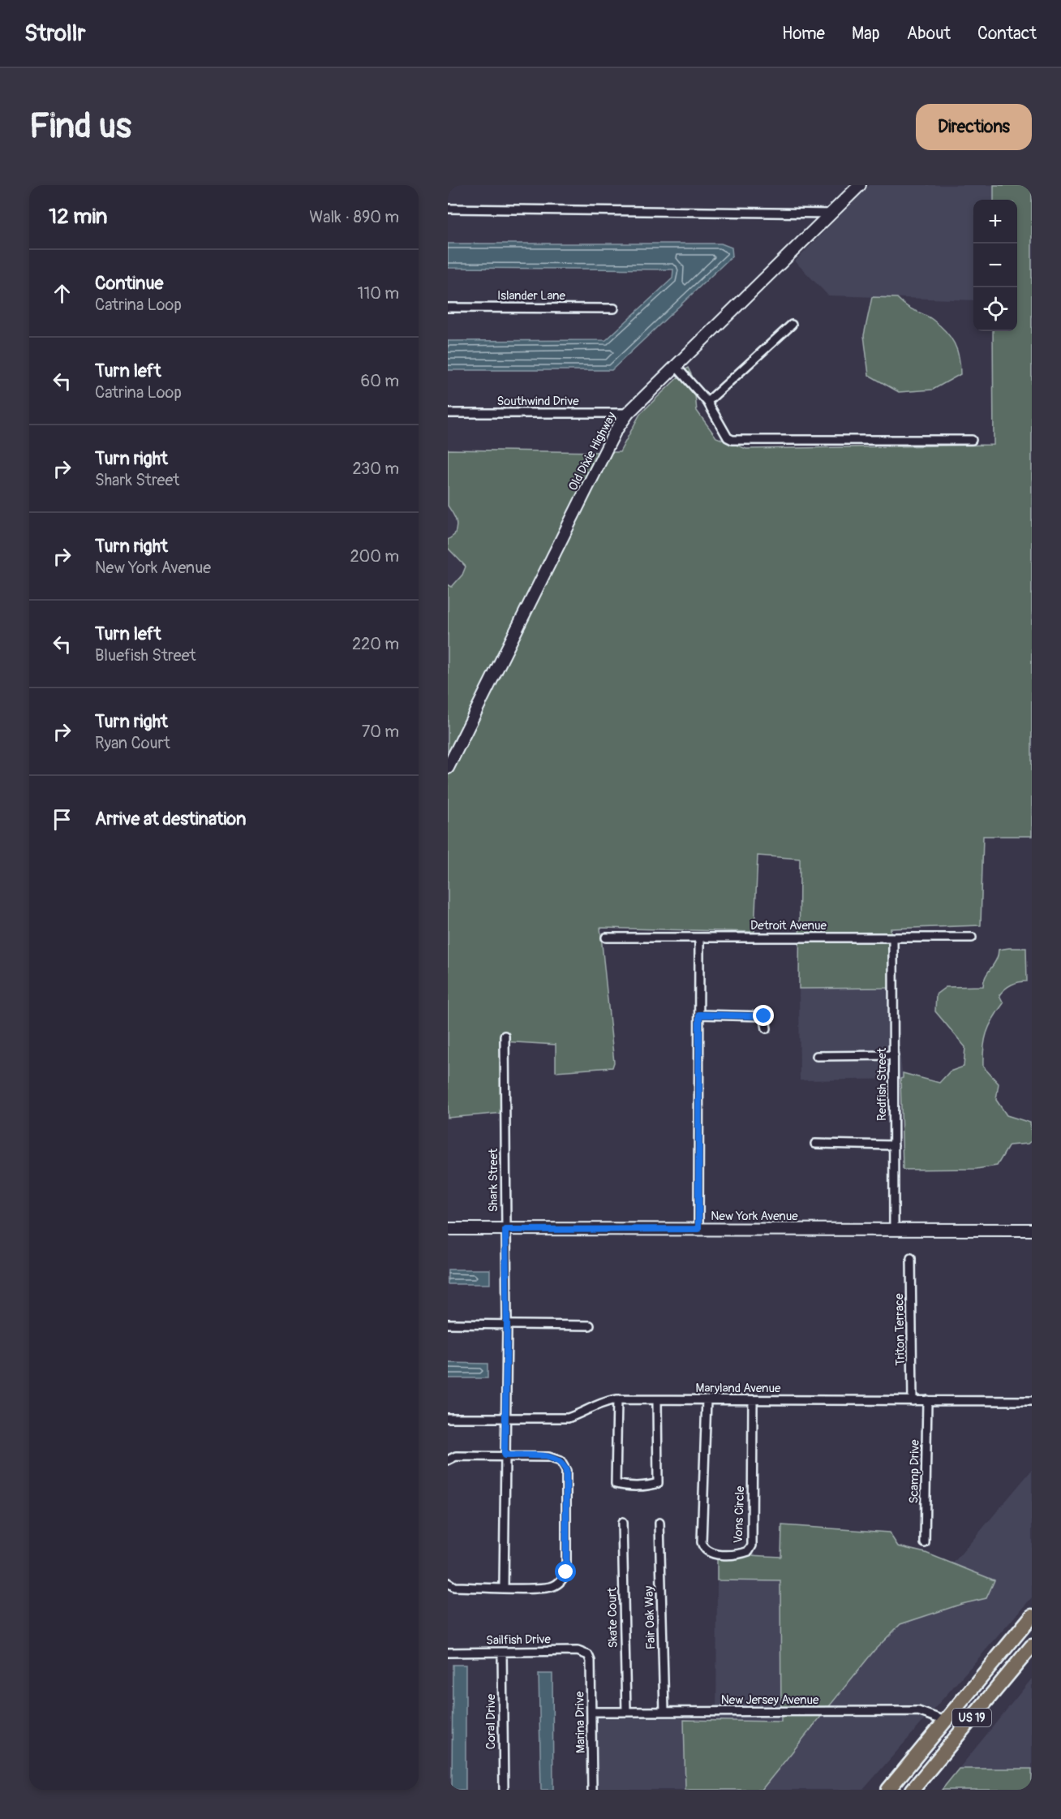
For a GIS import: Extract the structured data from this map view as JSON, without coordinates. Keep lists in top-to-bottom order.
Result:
{
  "streets": {
    "highway": ["US 19"],
    "street": [
      "Islander Lane",
      "Southwind Drive",
      "Old Dixie Highway",
      "Detroit Avenue",
      "Redfish Street",
      "Shark Street",
      "New York Avenue",
      "Triton Terrace",
      "Maryland Avenue",
      "Scamp Drive",
      "Vons Circle",
      "Skate Court",
      "Fair Oak Way",
      "Sailfish Drive",
      "New Jersey Avenue",
      "Coral Drive",
      "Marina Drive"
    ]
  },
  "crossings": [
    ["Southwind Drive", "Old Dixie Highway"],
    ["Detroit Avenue", "Redfish Street"],
    ["Redfish Street", "New York Avenue"],
    ["Shark Street", "New York Avenue"],
    ["Shark Street", "Maryland Avenue"],
    ["Triton Terrace", "Maryland Avenue"],
    ["Maryland Avenue", "Scamp Drive"],
    ["Maryland Avenue", "Vons Circle"],
    ["Skate Court", "New Jersey Avenue"],
    ["Fair Oak Way", "New Jersey Avenue"],
    ["Sailfish Drive", "Coral Drive"],
    ["Sailfish Drive", "Marina Drive"],
    ["New Jersey Avenue", "US 19"],
    ["New Jersey Avenue", "Marina Drive"]
  ],
  "page": {
    "header": "Strollr",
    "nav": [
      "Home",
      "Map",
      "About",
      "Contact"
    ],
    "buttons": "Directions",
    "title": "Find us",
    "heading": ["12 min", "Walk · 890 m"],
    "map_buttons": ["+", "−"],
    "list": [
      ["Continue", "Catrina Loop", "110 m"],
      ["Turn left", "Catrina Loop", "60 m"],
      ["Turn right", "Shark Street", "230 m"],
      ["Turn right", "New York Avenue", "200 m"],
      ["Turn left", "Bluefish Street", "220 m"],
      ["Turn right", "Ryan Court", "70 m"],
      "Arrive at destination"
    ]
  }
}
